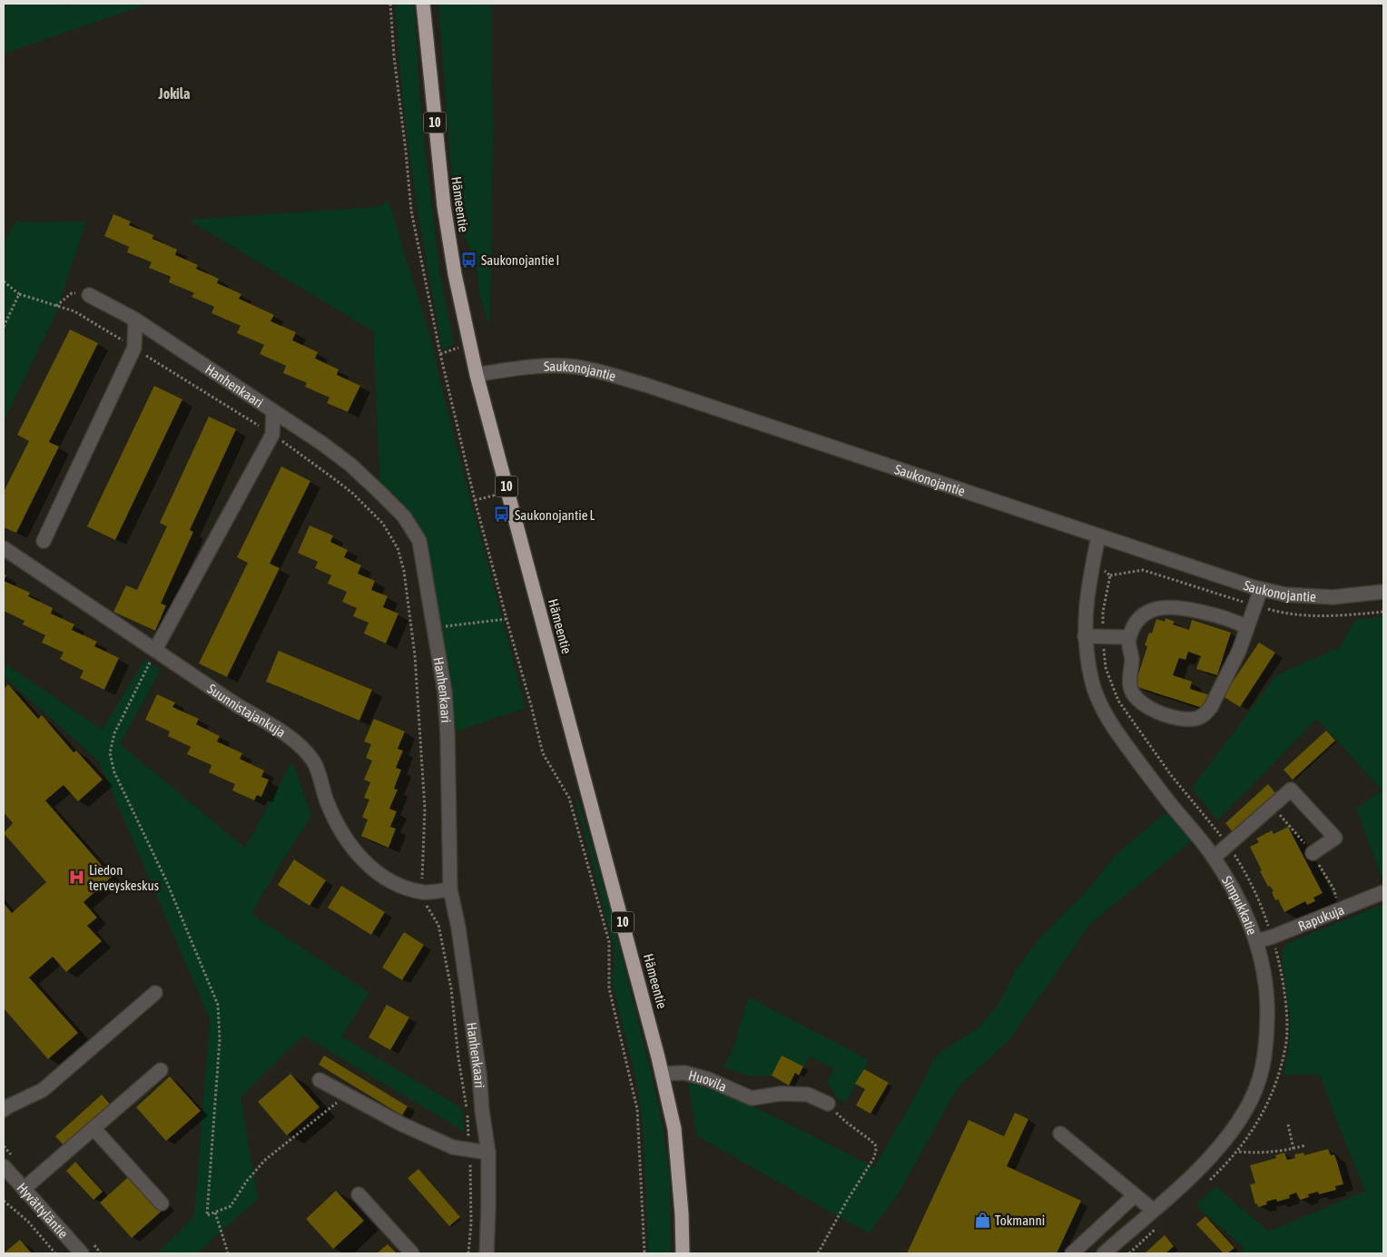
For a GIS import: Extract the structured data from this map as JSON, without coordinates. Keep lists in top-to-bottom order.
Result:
{
  "streets": {
    "highway": ["10", "Hämeentie"],
    "street": [
      "Saukonojantie",
      "Hanhenkaari",
      "Suunnistajankuja",
      "Simpukkatie",
      "Rapukuja",
      "Huovila",
      "Hyvättyläntie"
    ]
  },
  "crossings": [
    ["Hämeentie", "Saukonojantie"],
    ["Hämeentie", "Huovila"],
    ["Saukonojantie", "Simpukkatie"],
    ["Hanhenkaari", "Suunnistajankuja"],
    ["Simpukkatie", "Rapukuja"]
  ],
  "districts": ["Jokila"],
  "places": {
    "bus stop": ["Saukonojantie I", "Saukonojantie L"],
    "hospital": ["Liedon terveyskeskus"],
    "shop": ["Tokmanni"]
  }
}
